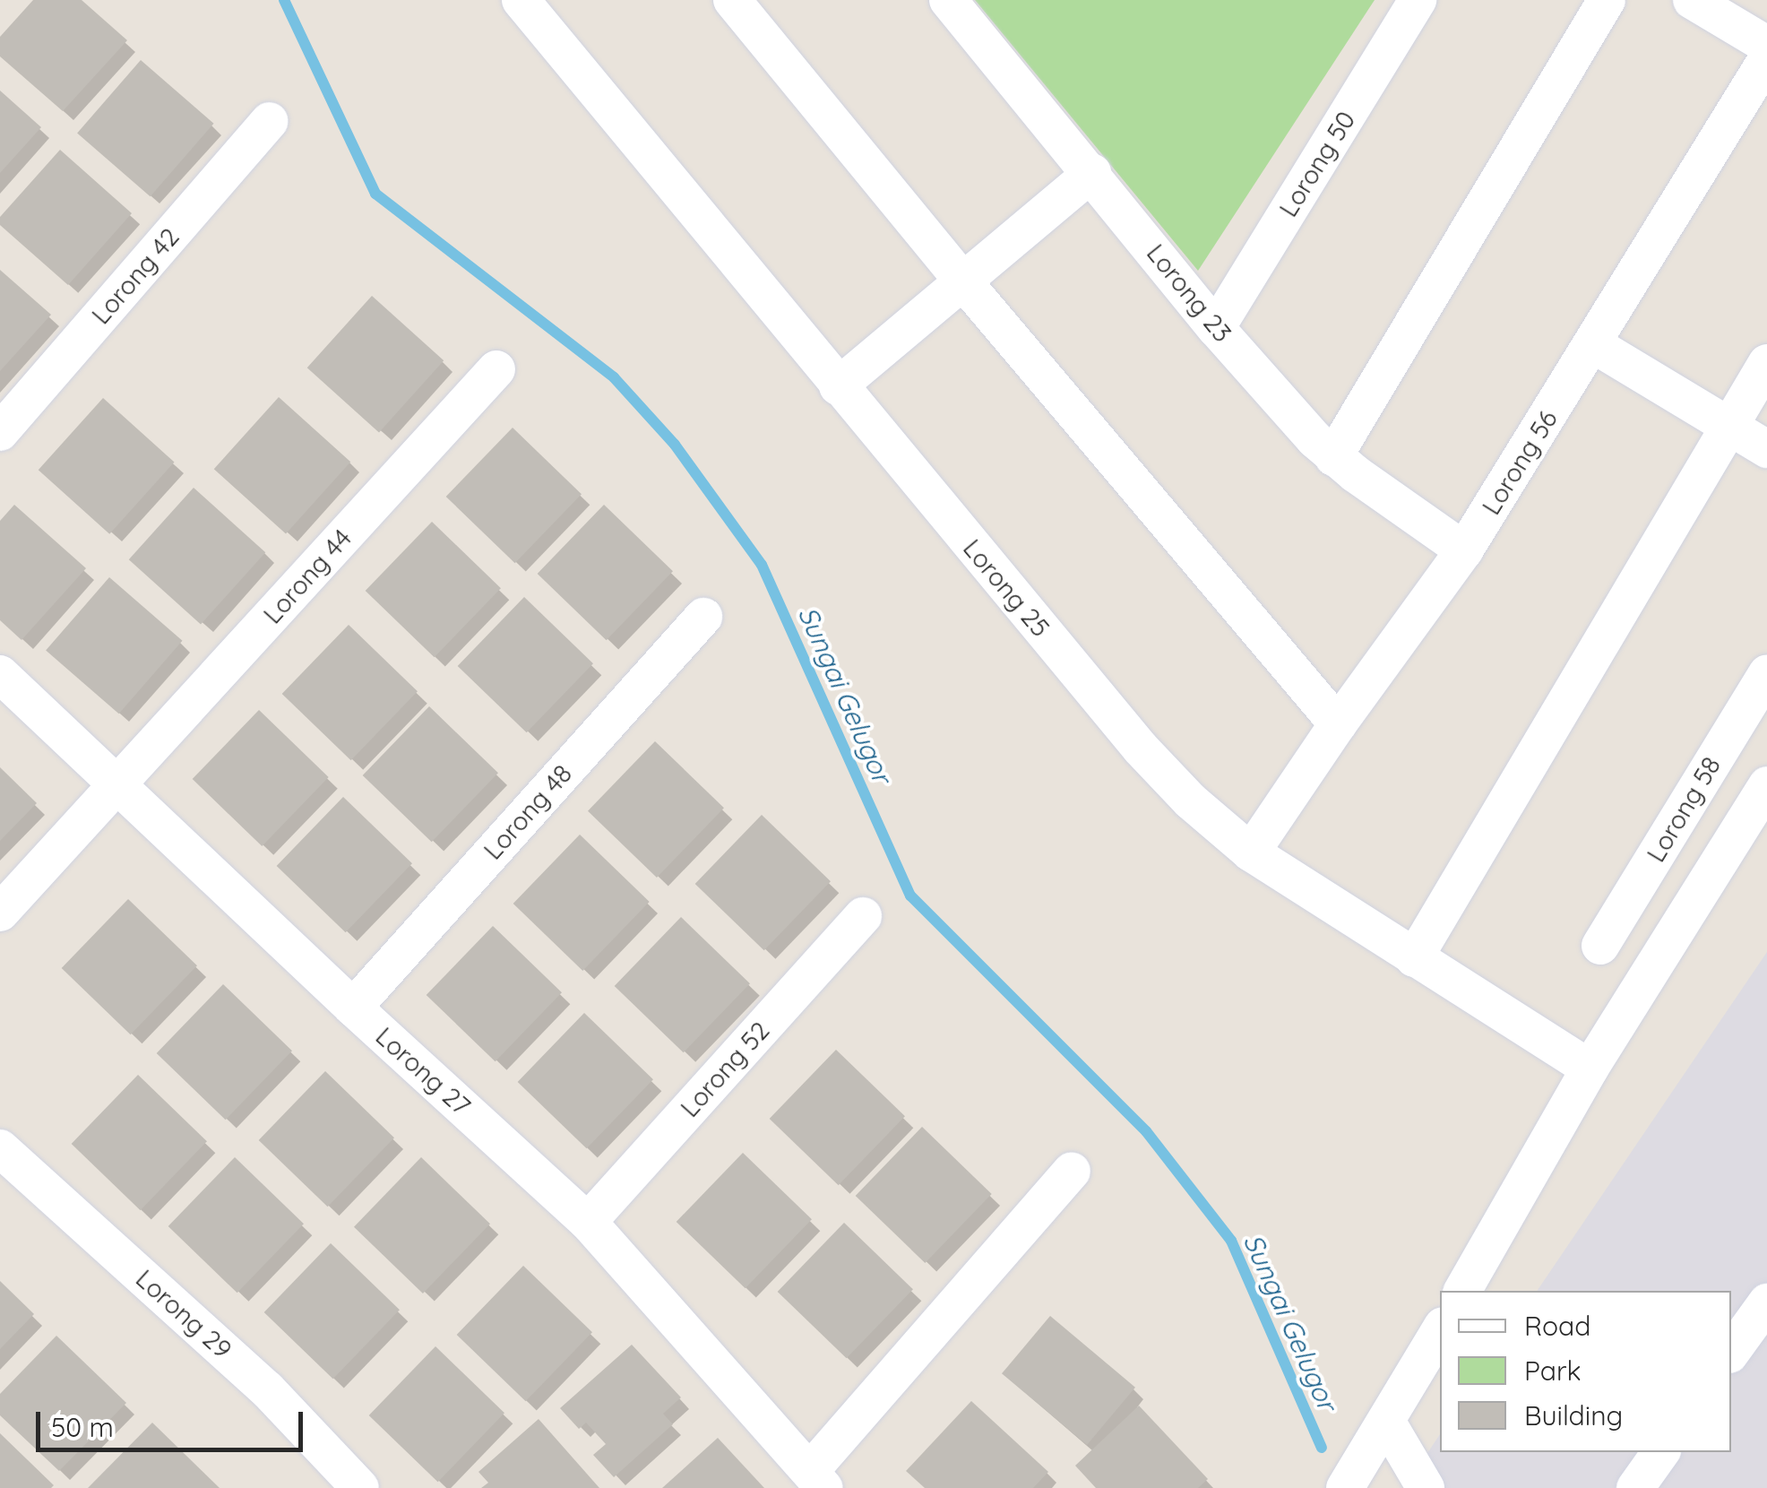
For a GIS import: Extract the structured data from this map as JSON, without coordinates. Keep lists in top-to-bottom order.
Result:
{
  "streets": {
    "street": [
      "Lorong 50",
      "Lorong 42",
      "Lorong 23",
      "Lorong 56",
      "Lorong 44",
      "Lorong 25",
      "Lorong 58",
      "Lorong 48",
      "Lorong 52",
      "Lorong 27",
      "Lorong 29"
    ]
  },
  "crossings": [
    ["Lorong 50", "Lorong 23"],
    ["Lorong 23", "Lorong 56"],
    ["Lorong 56", "Lorong 25"],
    ["Lorong 44", "Lorong 27"],
    ["Lorong 48", "Lorong 27"],
    ["Lorong 52", "Lorong 27"]
  ],
  "water": ["Sungai Gelugor"],
  "legend": ["Road", "Park", "Building"],
  "scale_bar": "50 m"
}
